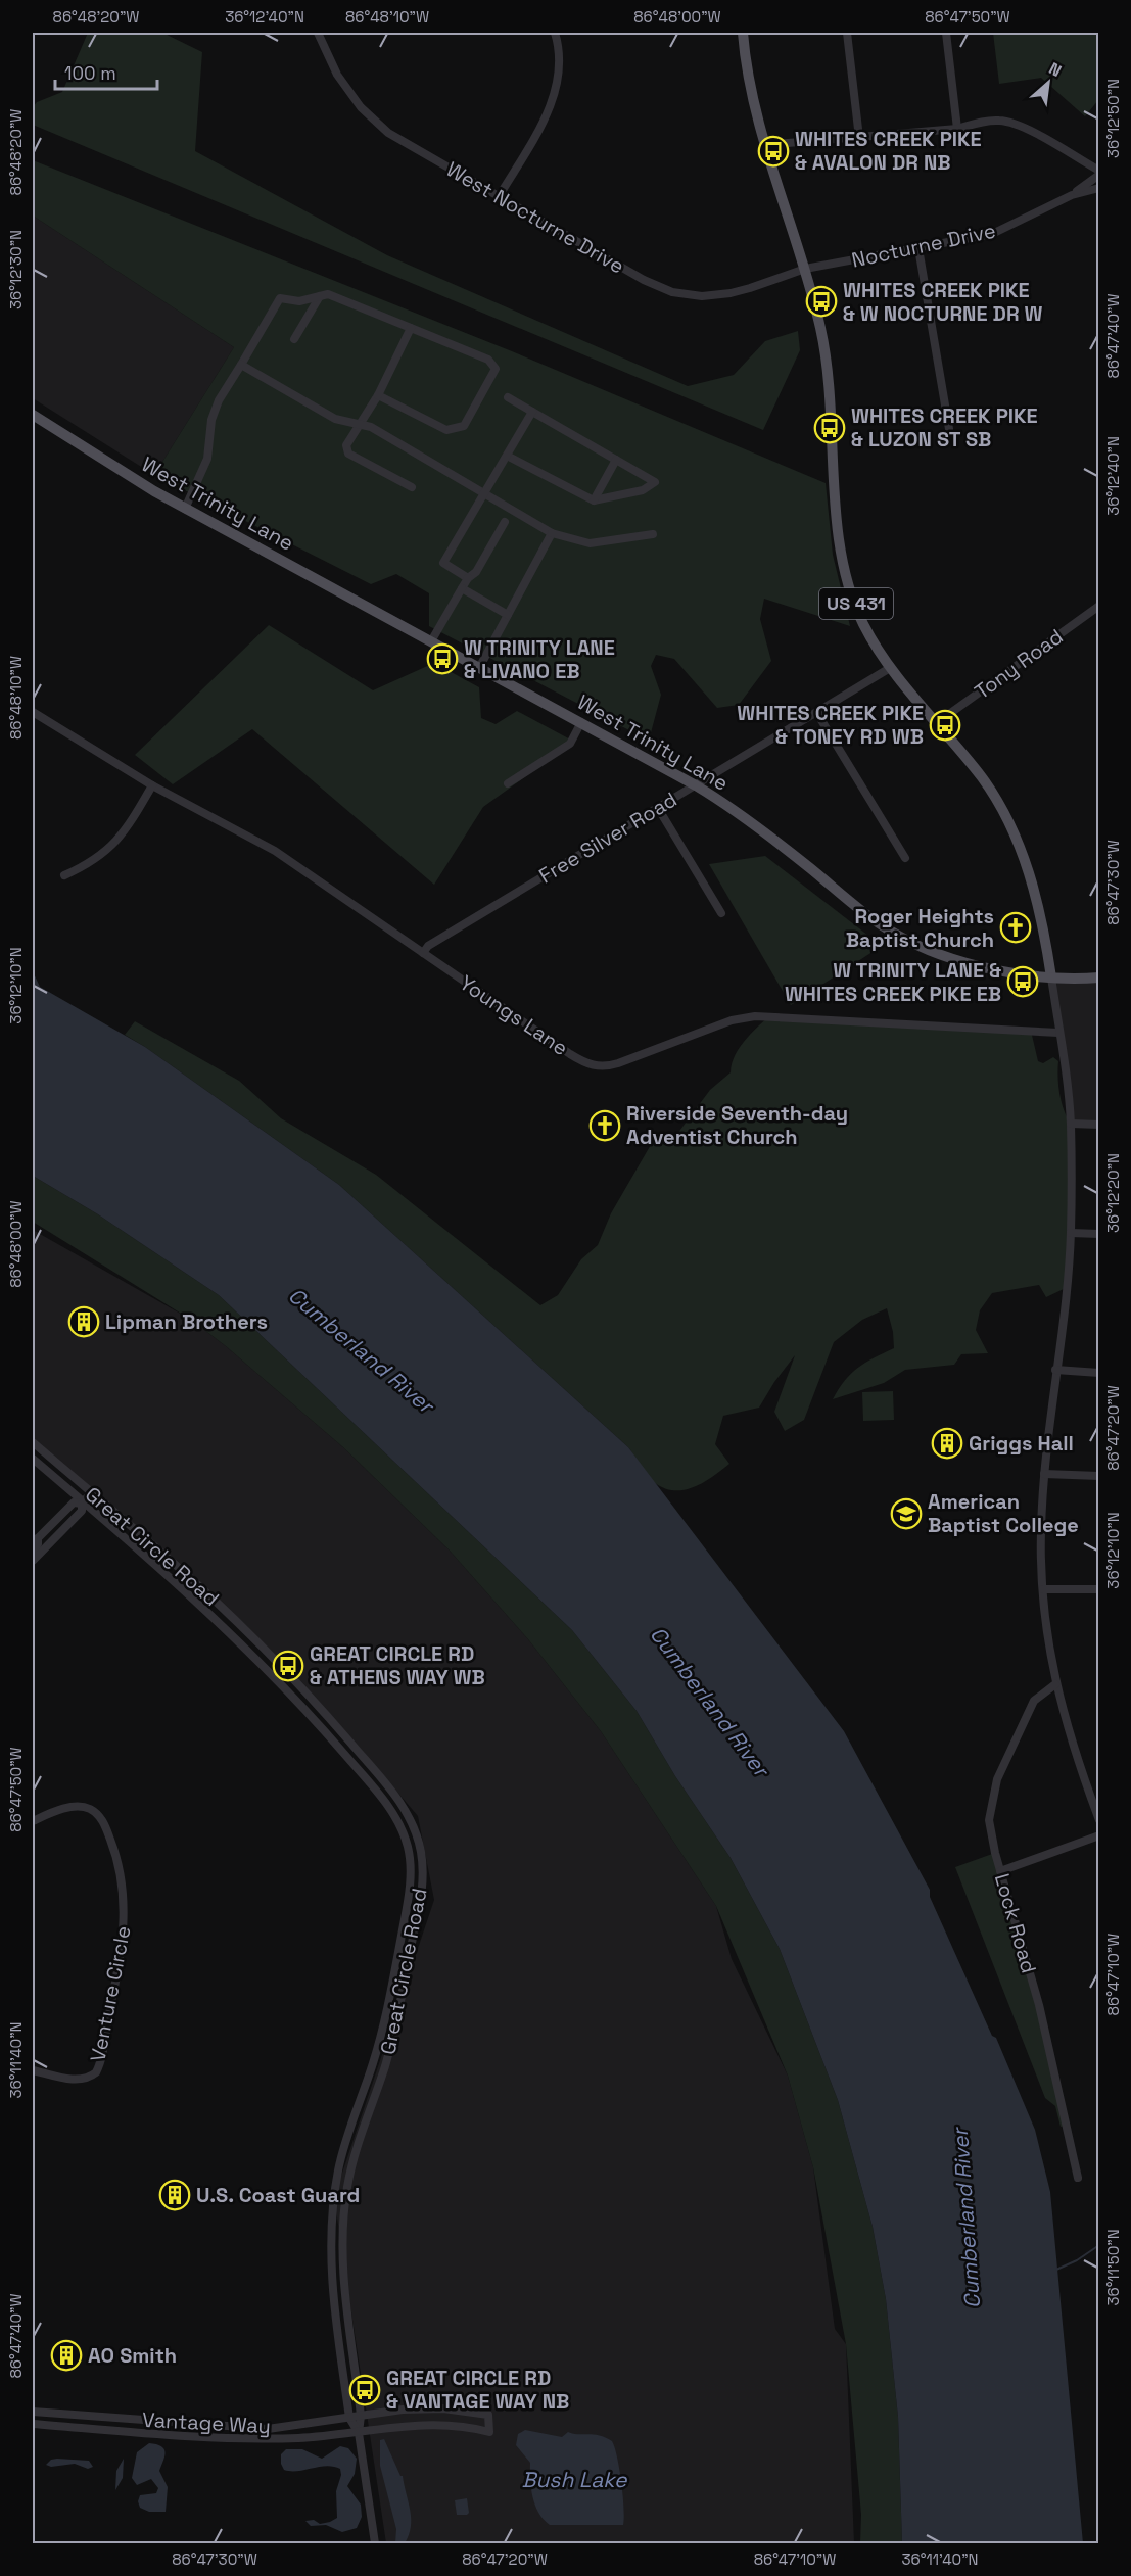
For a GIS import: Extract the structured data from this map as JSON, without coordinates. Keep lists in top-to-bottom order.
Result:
{
  "streets": {
    "main road": ["West Trinity Lane", "US 431"],
    "street": [
      "West Nocturne Drive",
      "Nocturne Drive",
      "Tony Road",
      "Free Silver Road",
      "Youngs Lane",
      "Great Circle Road",
      "Lock Road",
      "Venture Circle",
      "Vantage Way"
    ]
  },
  "crossings": [
    ["West Nocturne Drive", "Nocturne Drive"],
    ["West Nocturne Drive", "US 431"],
    ["Nocturne Drive", "US 431"],
    ["West Trinity Lane", "US 431"],
    ["West Trinity Lane", "Free Silver Road"],
    ["US 431", "Tony Road"],
    ["US 431", "Free Silver Road"],
    ["Free Silver Road", "Youngs Lane"],
    ["Great Circle Road", "Vantage Way"]
  ],
  "water": ["Cumberland River", "Bush Lake"],
  "places": {
    "bus stop": [
      "WHITES CREEK PIKE & AVALON DR NB",
      "WHITES CREEK PIKE & W NOCTURNE DR W",
      "WHITES CREEK PIKE & LUZON ST SB",
      "W TRINITY LANE & LIVANO EB",
      "WHITES CREEK PIKE & TONEY RD WB",
      "W TRINITY LANE & WHITES CREEK PIKE EB",
      "GREAT CIRCLE RD & ATHENS WAY WB",
      "GREAT CIRCLE RD & VANTAGE WAY NB"
    ],
    "church": ["Roger Heights Baptist Church", "Riverside Seventh-day Adventist Church"],
    "building": [
      "Lipman Brothers",
      "Griggs Hall",
      "U.S. Coast Guard",
      "AO Smith"
    ],
    "school or university": ["American Baptist College"]
  },
  "scale_bar": "100 m",
  "north": "top right",
  "coordinates": [
    "86°48'20\"W",
    "36°12'40\"N",
    "86°48'10\"W",
    "86°48'00\"W",
    "86°47'50\"W",
    "36°12'50\"N",
    "36°12'30\"N",
    "86°47'40\"W",
    "86°47'30\"W",
    "36°12'10\"N",
    "36°12'20\"N",
    "86°47'20\"W",
    "86°47'10\"W",
    "36°11'40\"N",
    "36°11'50\"N"
  ]
}
